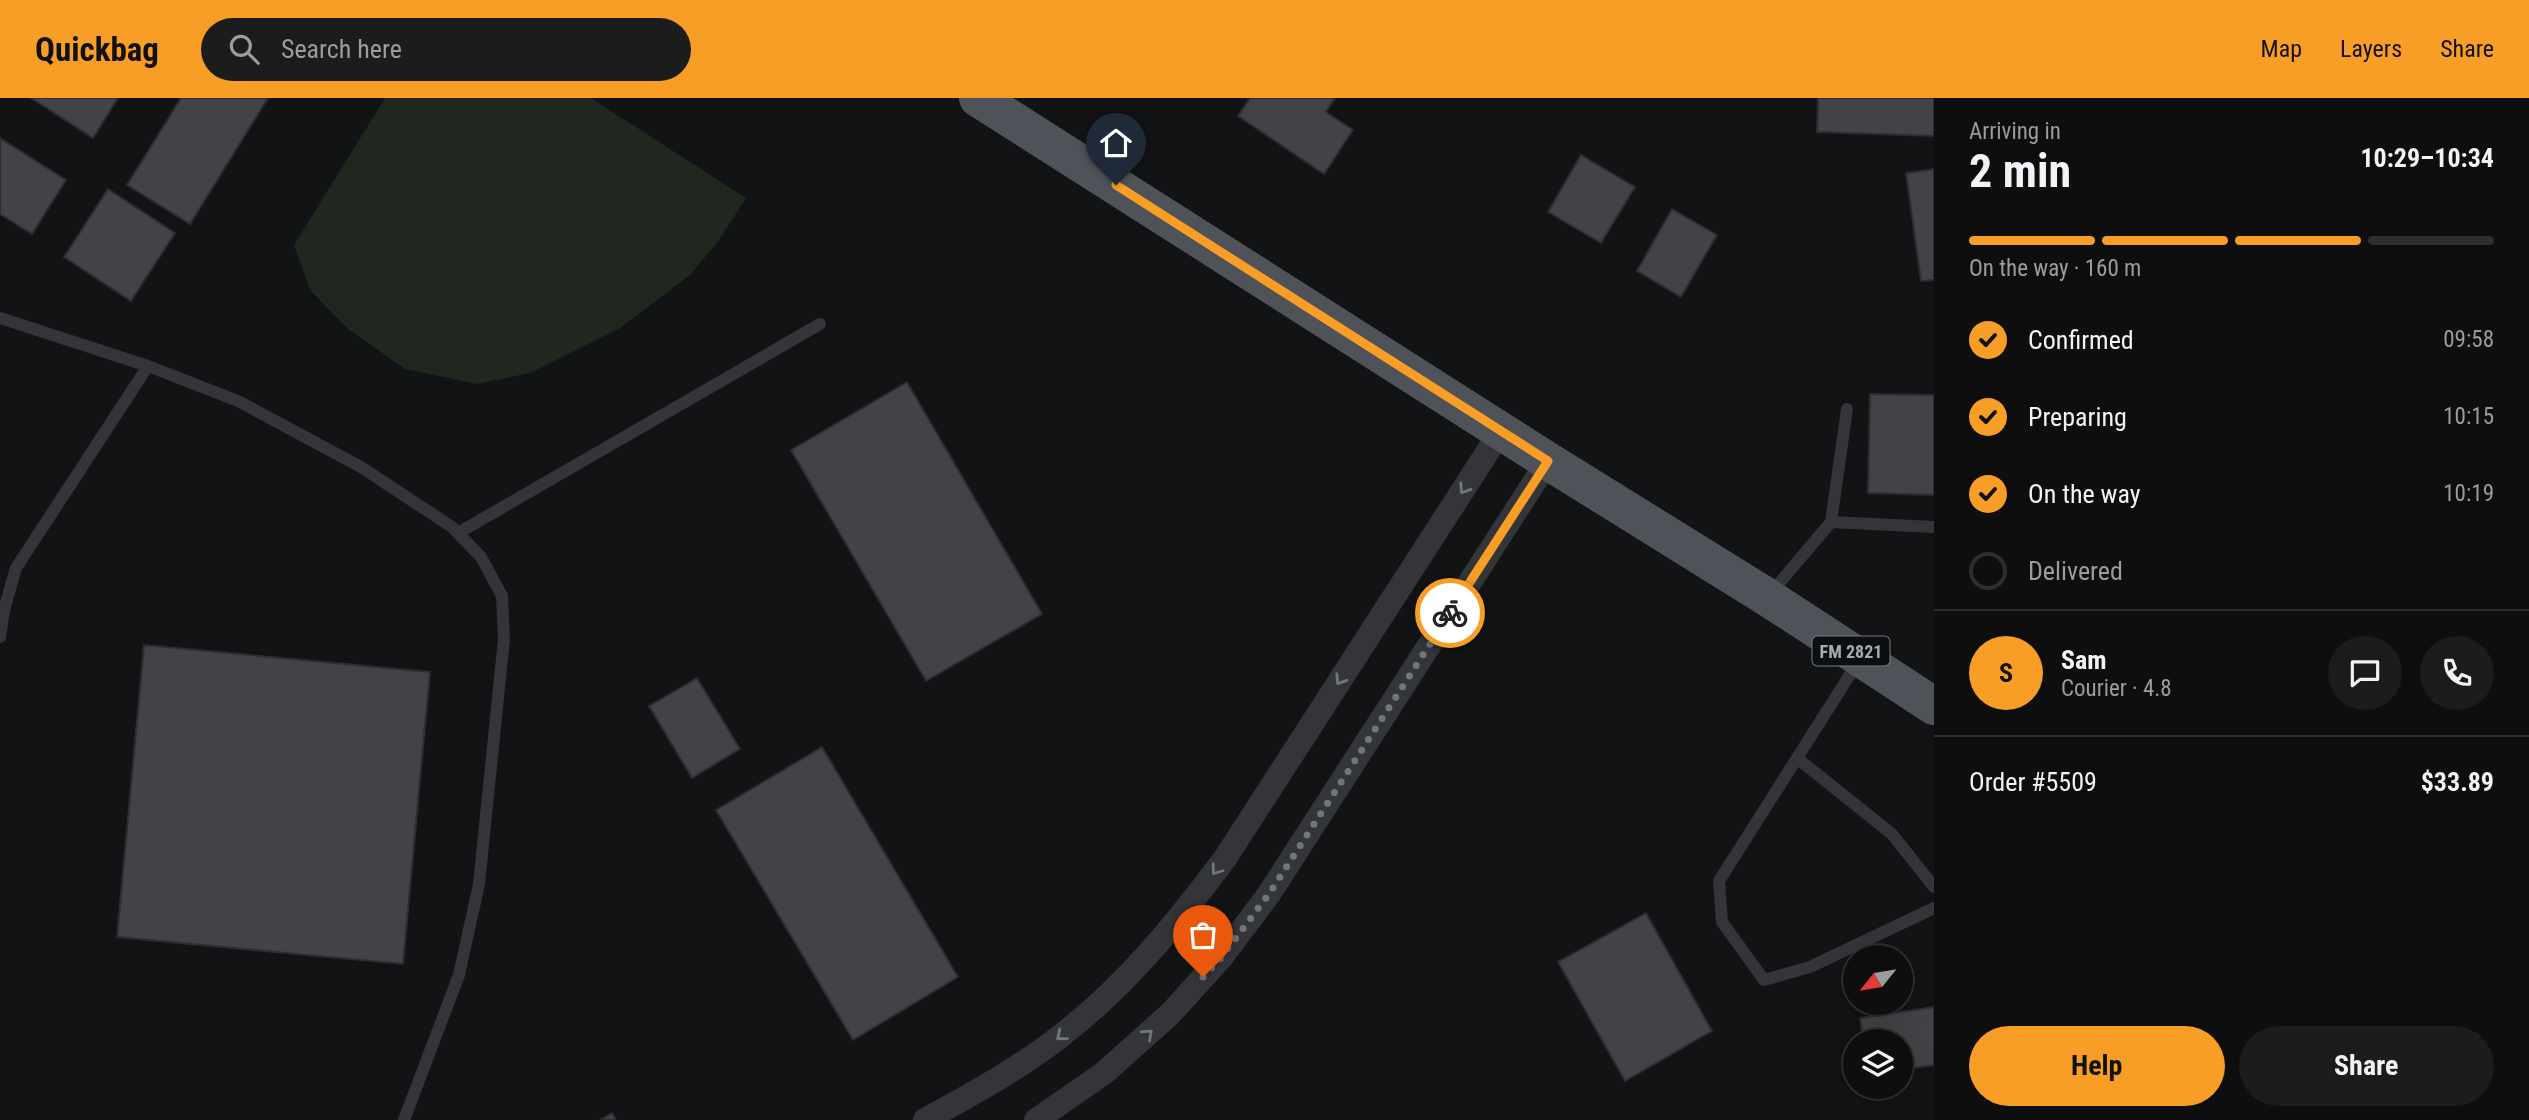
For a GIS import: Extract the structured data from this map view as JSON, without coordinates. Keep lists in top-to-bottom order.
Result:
{
  "streets": {
    "main road": ["FM 2821"]
  },
  "north": "bottom left",
  "page": {
    "header": "Quickbag",
    "search": "Search here",
    "nav": ["Map", "Layers", "Share"],
    "heading": ["2 min", "Arriving in", "10:29–10:34"],
    "panel": [
      "Sam",
      "Courier · 4.8",
      "Order #5509",
      "$33.89"
    ],
    "bar": "On the way · 160 m",
    "list": [
      ["Confirmed", "09:58"],
      ["Preparing", "10:15"],
      ["On the way", "10:19"],
      "Delivered"
    ],
    "round": "S",
    "buttons": ["Help", "Share"]
  }
}
